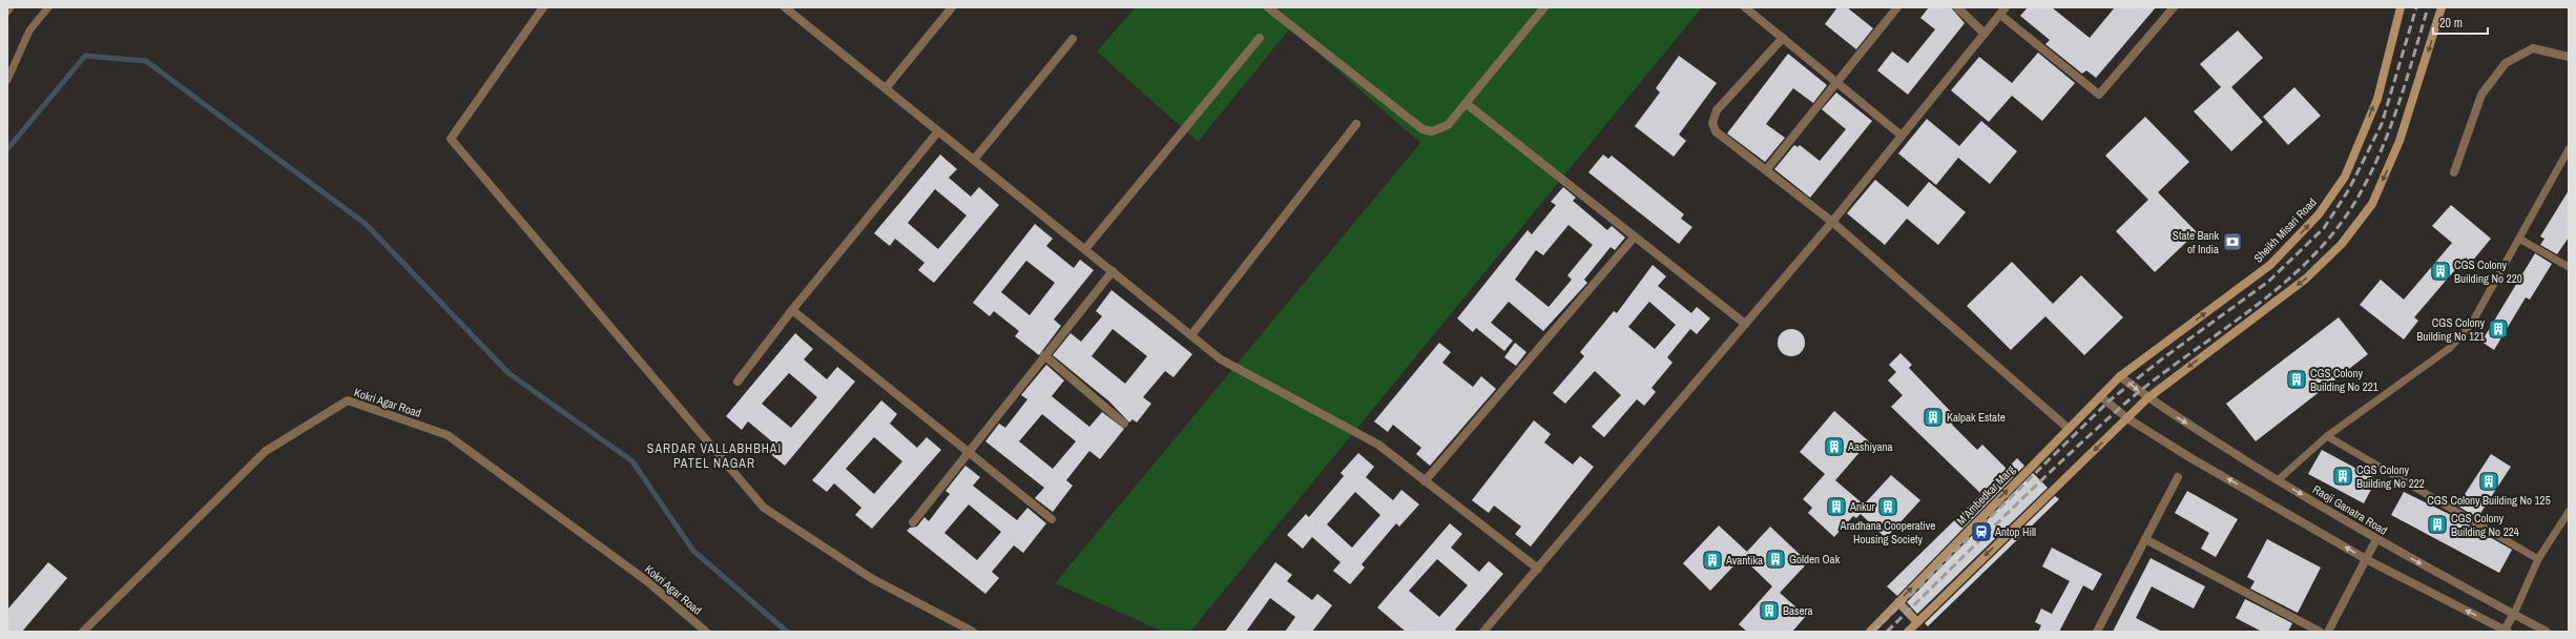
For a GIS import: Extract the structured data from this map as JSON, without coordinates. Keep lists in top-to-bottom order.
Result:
{
  "streets": {
    "main road": ["Sheikh Misari Road", "M Ambedkar Marg"],
    "street": ["Kokri Agar Road", "Raoji Ganatra Road"]
  },
  "crossings": [
    ["Sheikh Misari Road", "M Ambedkar Marg"]
  ],
  "districts": ["SARDAR VALLABHBHAI PATEL NAGAR"],
  "places": {
    "bank": ["State Bank of India"],
    "building": [
      "CGS Colony Building No 220",
      "CGS Colony Building No 121",
      "CGS Colony Building No 221",
      "Kalpak Estate",
      "Aashiyana",
      "CGS Colony Building No 222",
      "CGS Colony Building No 125",
      "Ankur",
      "Aradhana Cooperative Housing Society",
      "CGS Colony Building No 224",
      "Golden Oak",
      "Avantika",
      "Basera"
    ],
    "station": ["Antop Hill"]
  },
  "scale_bar": "20 m"
}
